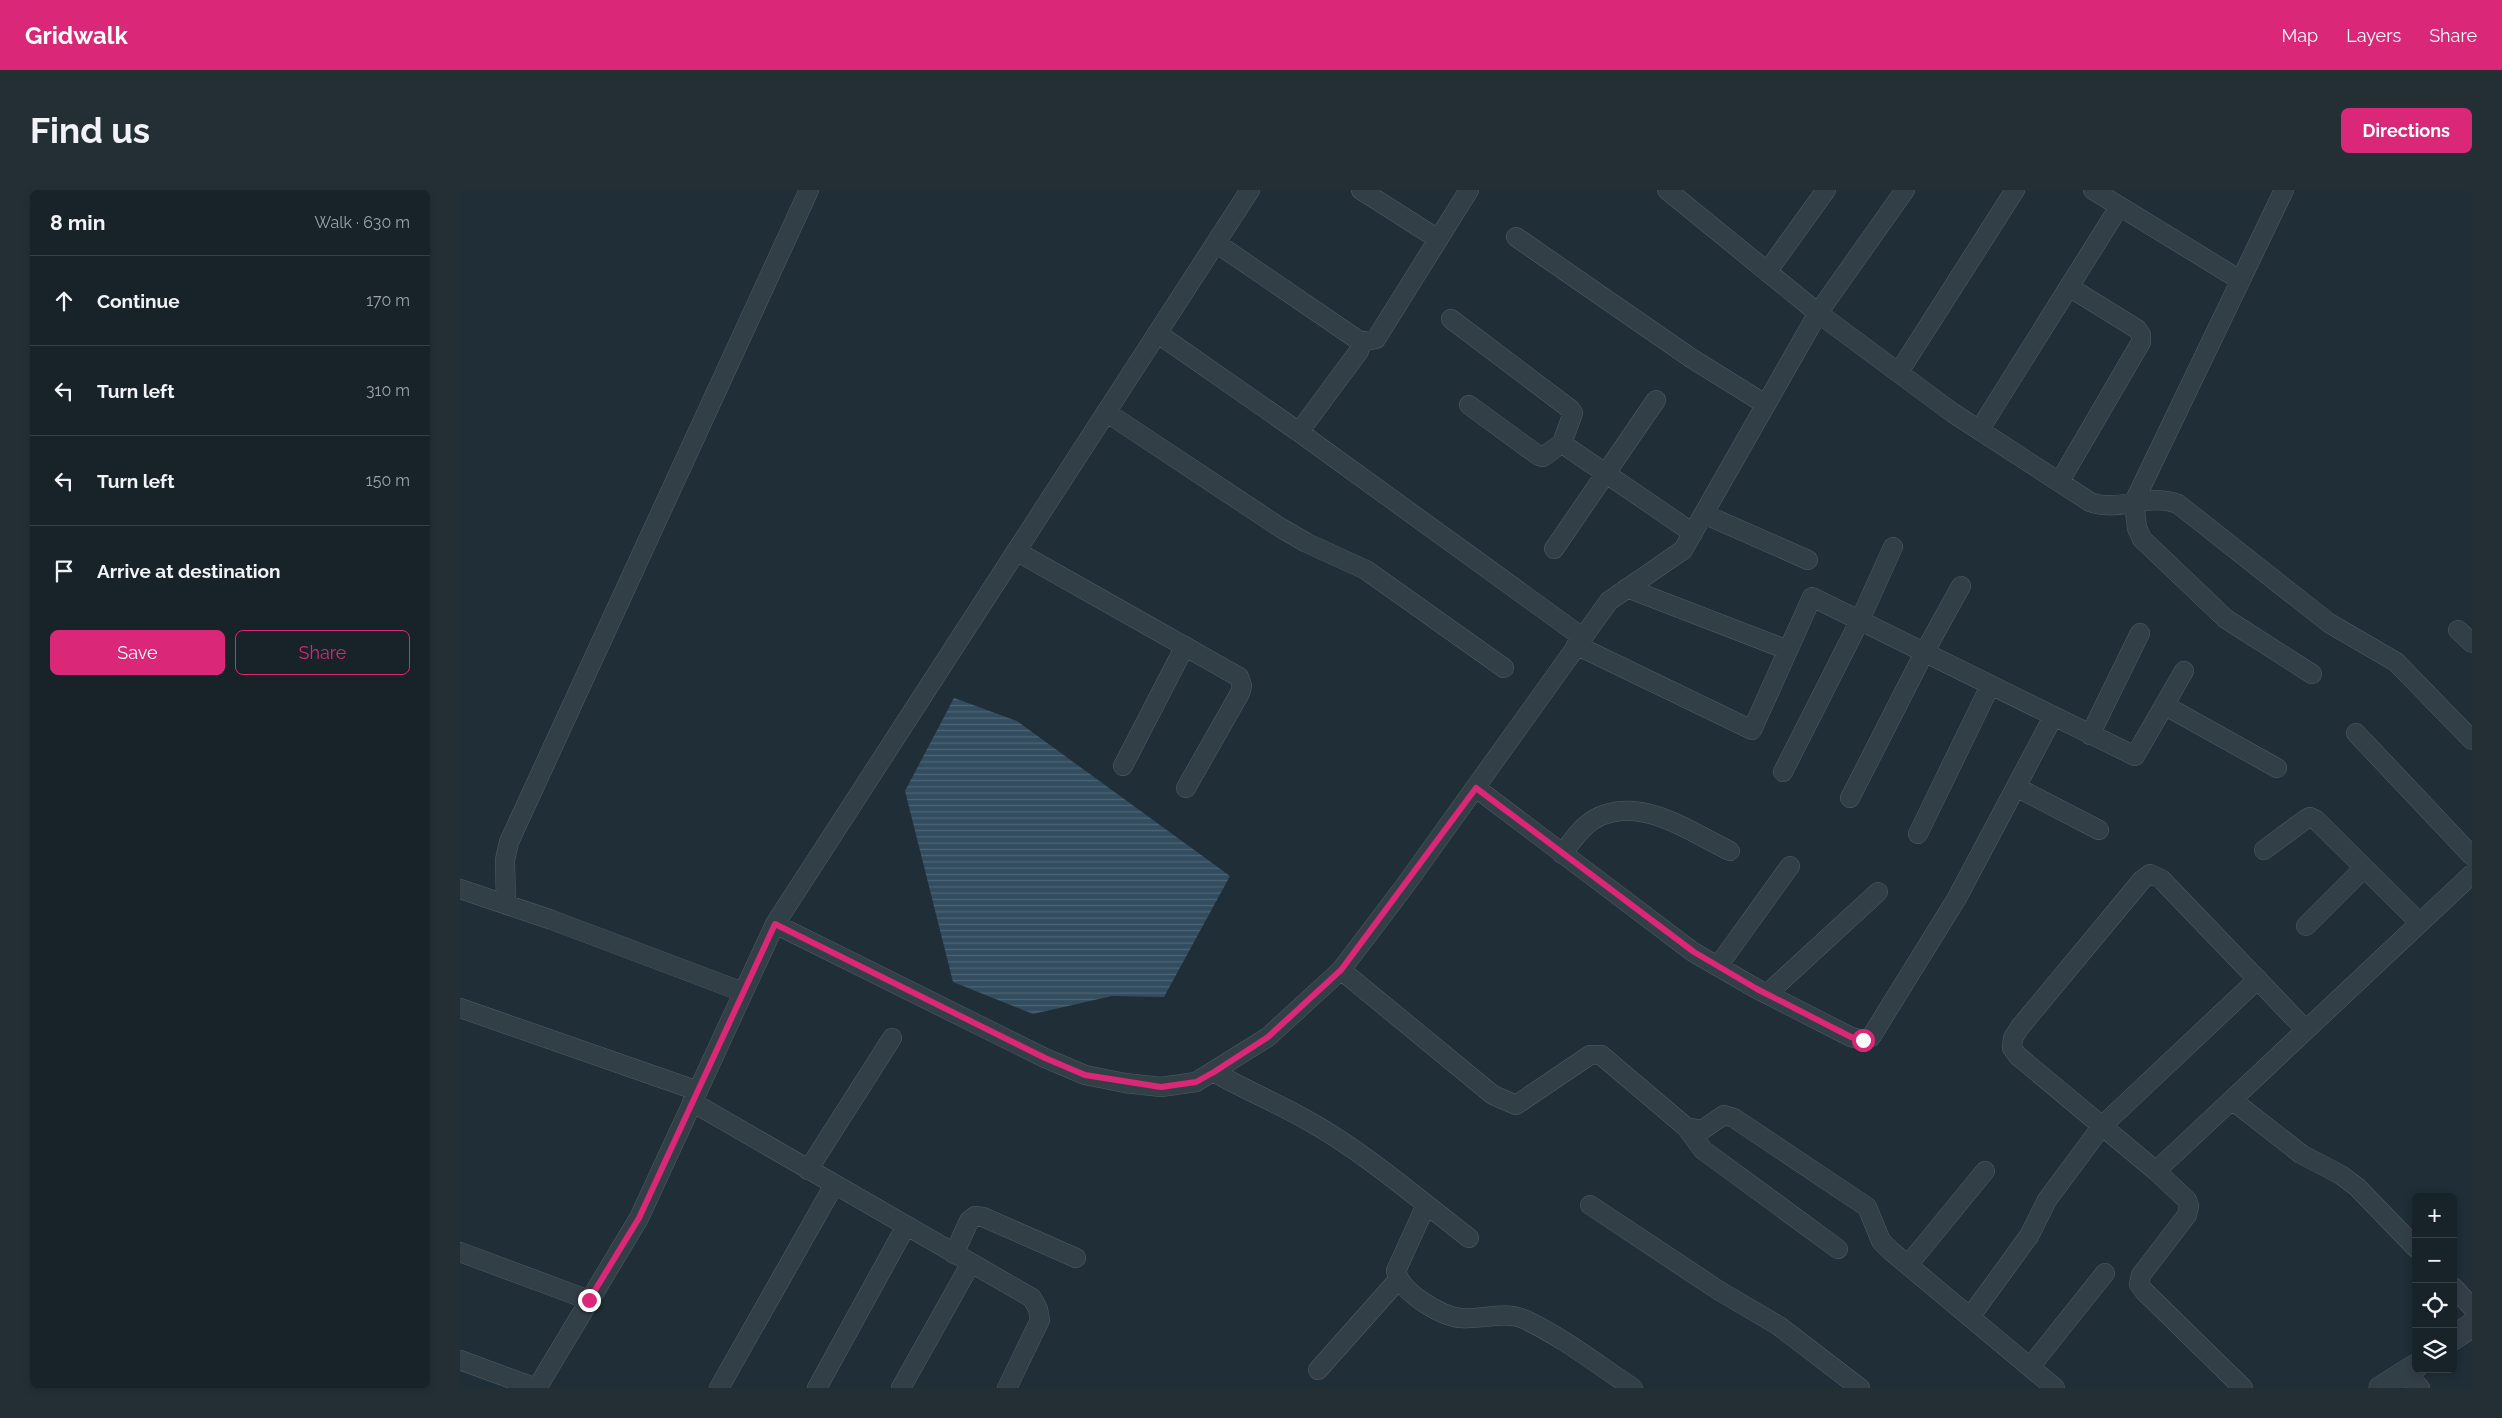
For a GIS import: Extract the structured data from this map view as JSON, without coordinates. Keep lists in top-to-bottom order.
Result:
{
  "page": {
    "header": "Gridwalk",
    "nav": ["Map", "Layers", "Share"],
    "buttons": [
      "Directions",
      ["Save", "Share"]
    ],
    "title": "Find us",
    "heading": ["8 min", "Walk · 630 m"],
    "list": [
      ["Continue", "170 m"],
      ["Turn left", "310 m"],
      ["Turn left", "150 m"],
      "Arrive at destination"
    ],
    "map_buttons": ["+", "−"]
  }
}
